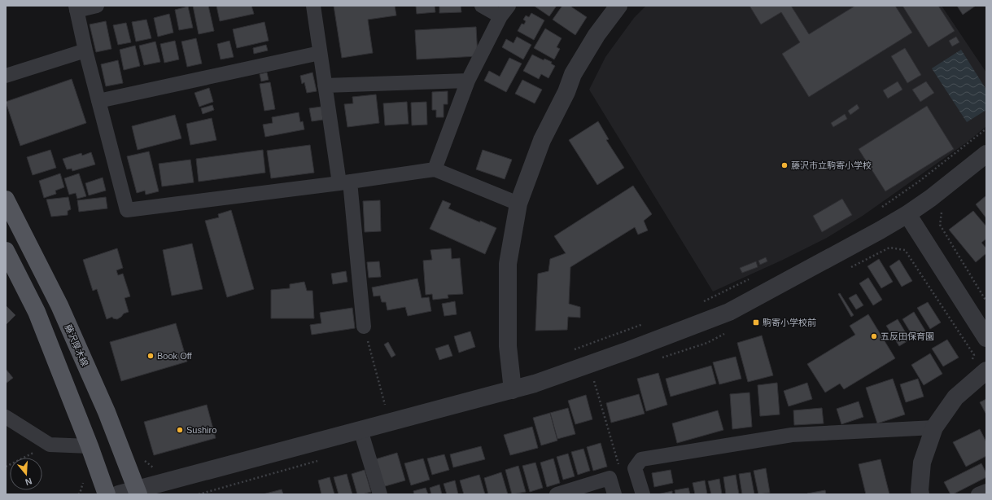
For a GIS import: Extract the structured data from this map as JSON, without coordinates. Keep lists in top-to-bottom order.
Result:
{
  "streets": {
    "main road": ["藤沢厚木線"]
  },
  "places": {
    "other": [
      "藤沢市立駒寄小学校",
      "五反田保育園",
      "Book Off",
      "Sushiro"
    ],
    "transit": ["駒寄小学校前"]
  },
  "north": "bottom"
}
